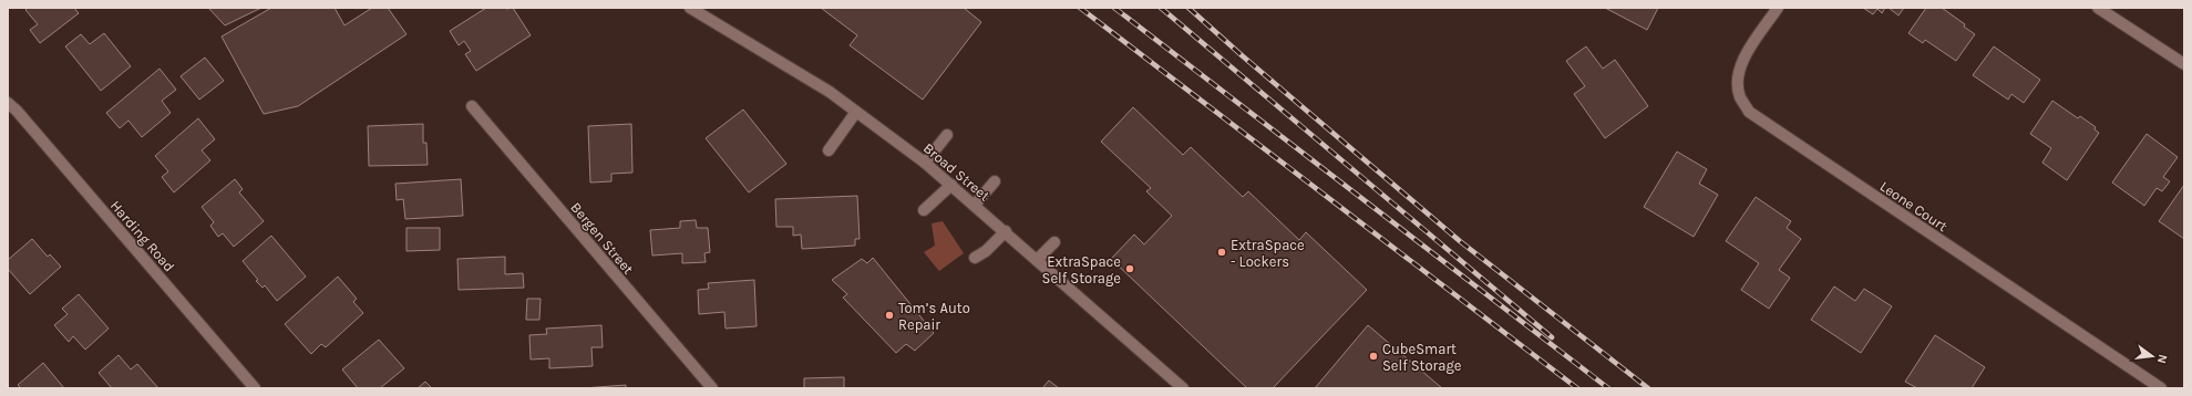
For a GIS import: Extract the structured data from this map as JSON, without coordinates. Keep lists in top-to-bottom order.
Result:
{
  "streets": {
    "street": [
      "Broad Street",
      "Leone Court",
      "Harding Road",
      "Bergen Street"
    ]
  },
  "places": [
    "ExtraSpace - Lockers",
    "ExtraSpace Self Storage",
    "Tom’s Auto Repair",
    "CubeSmart Self Storage"
  ],
  "north": "right"
}
